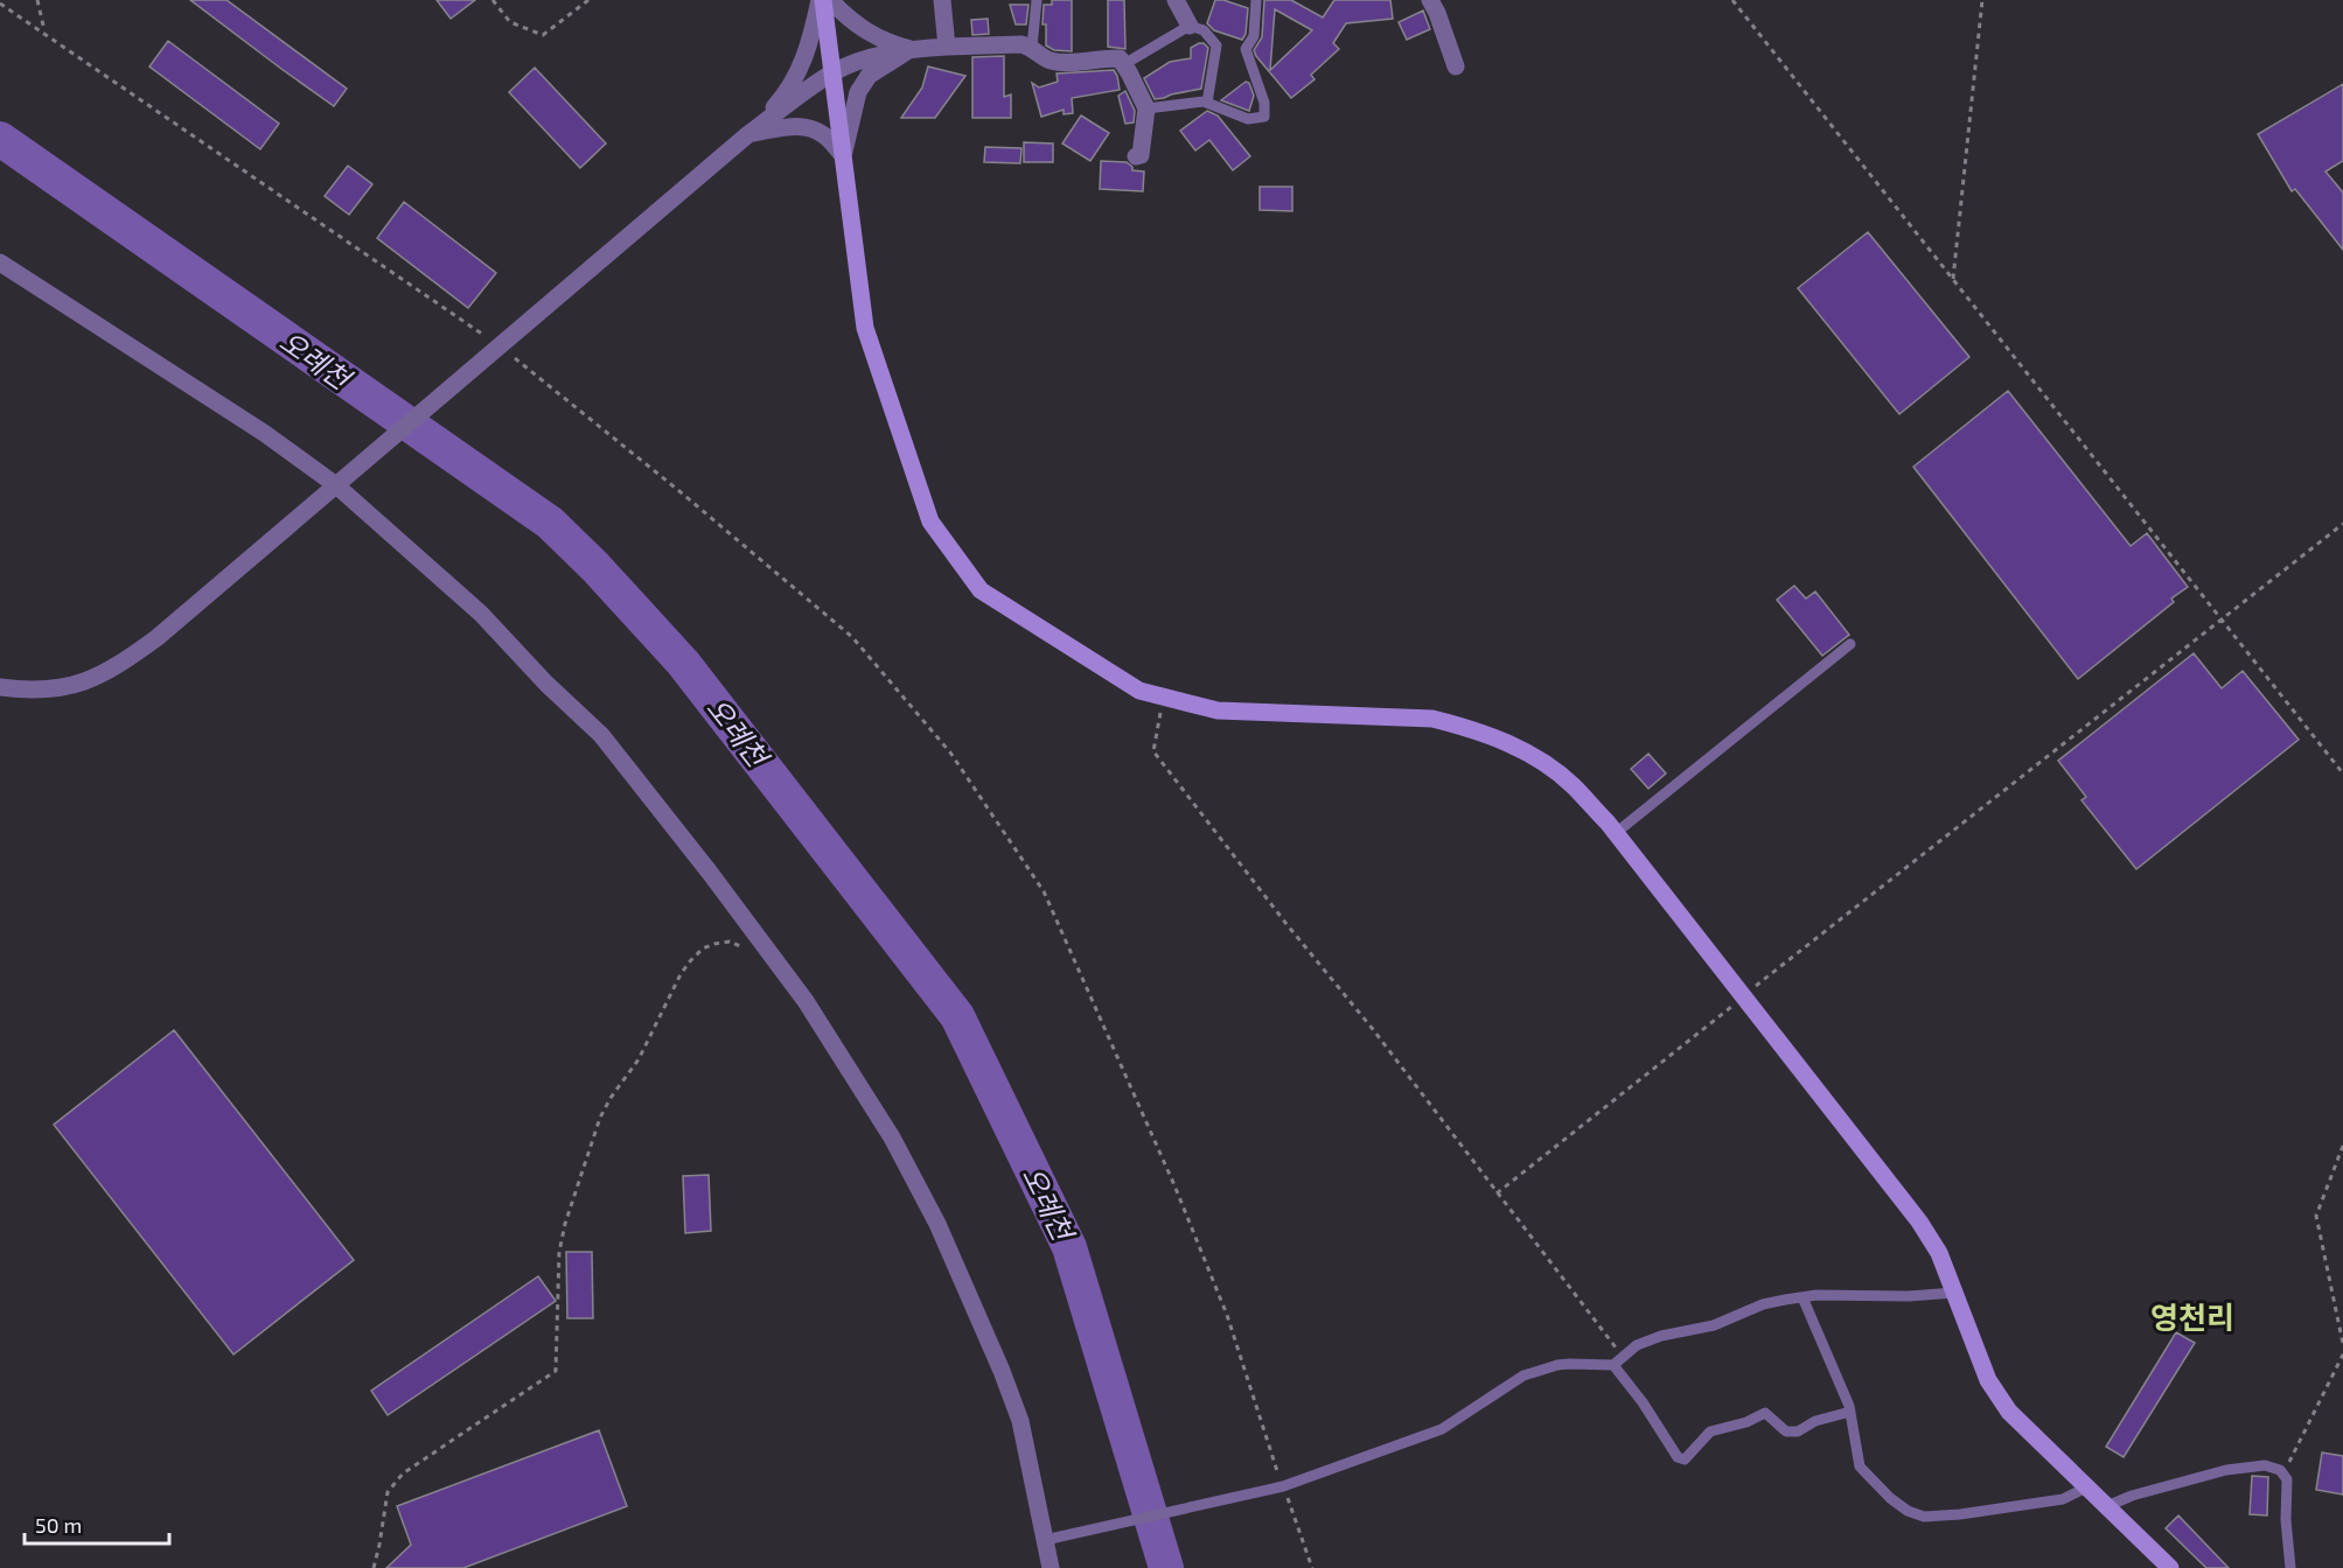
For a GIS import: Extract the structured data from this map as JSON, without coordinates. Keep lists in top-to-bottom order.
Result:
{
  "districts": ["영천리"],
  "water": ["오례천"],
  "scale_bar": "50 m"
}
